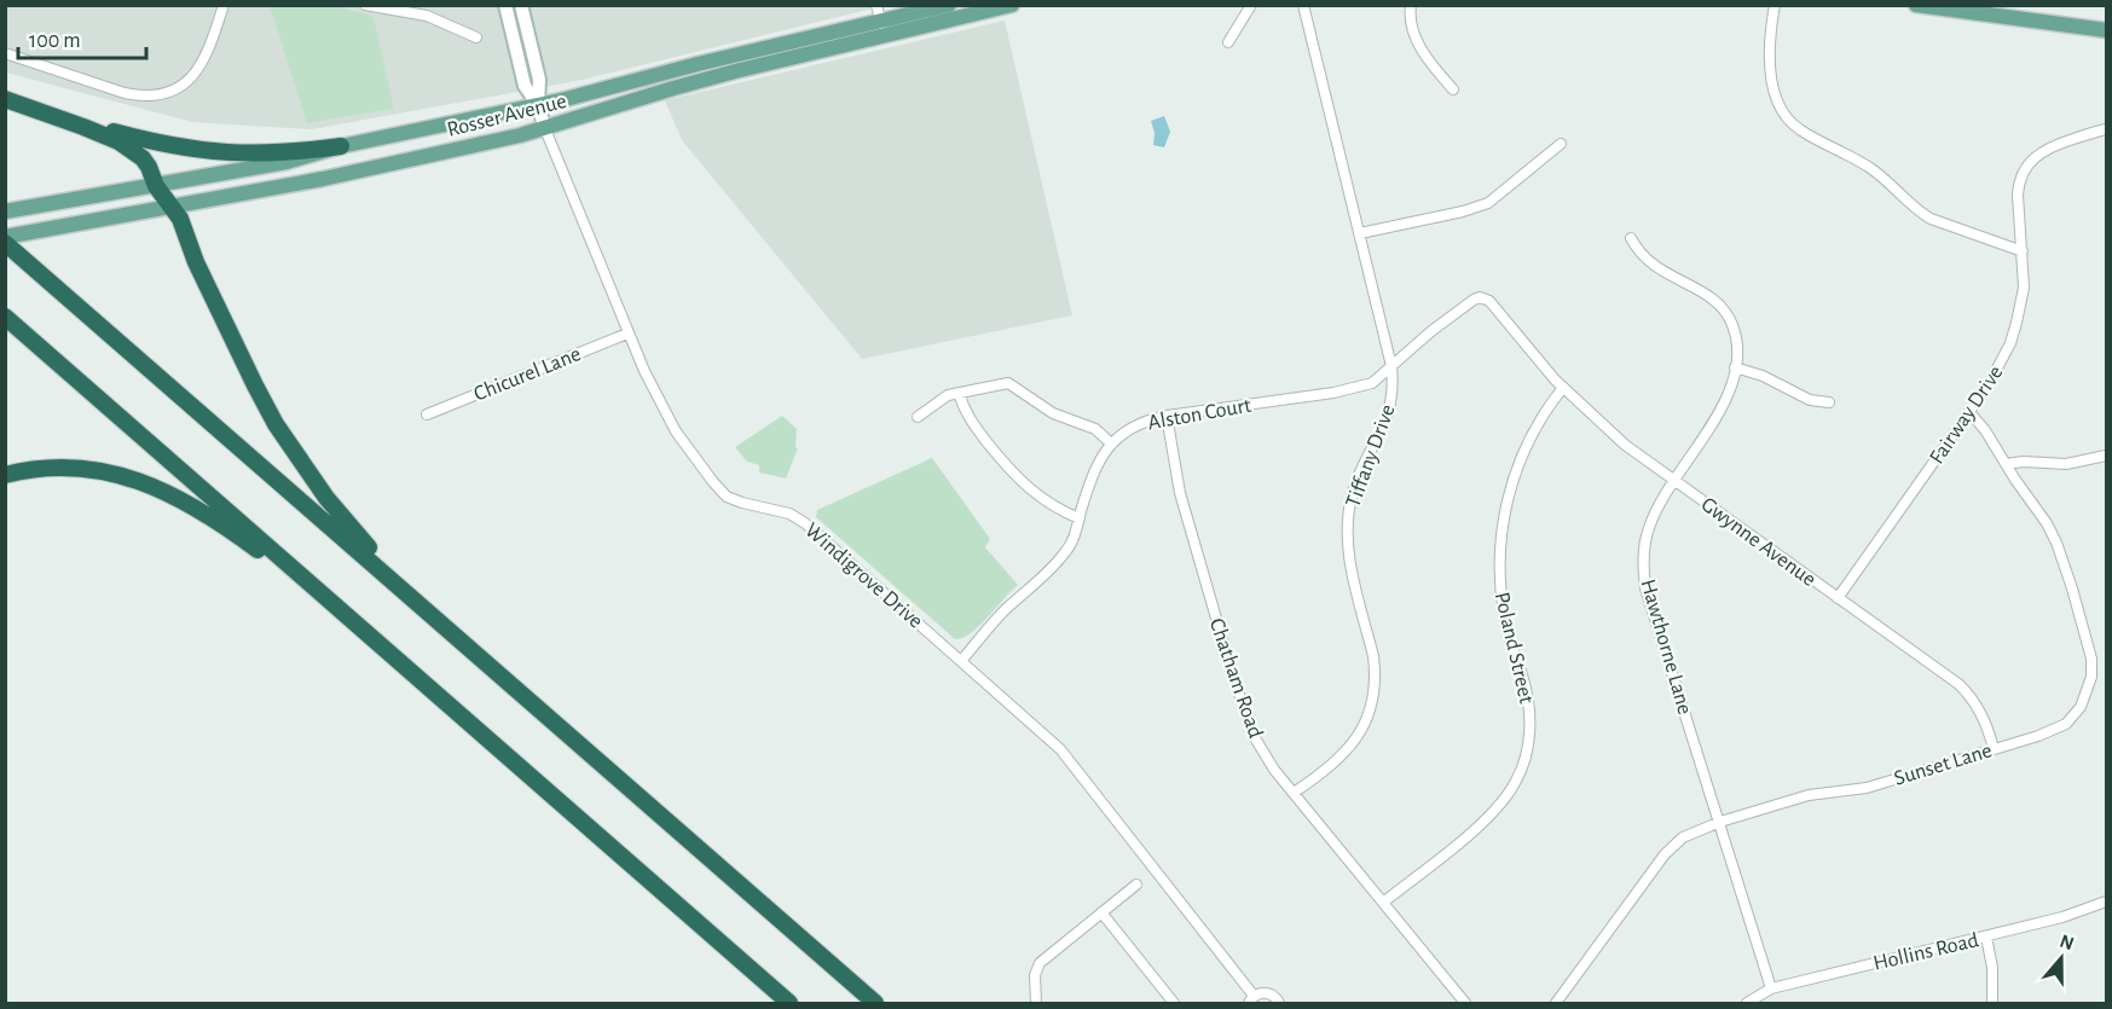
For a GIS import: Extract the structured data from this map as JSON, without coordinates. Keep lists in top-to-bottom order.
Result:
{
  "streets": {
    "main road": ["Rosser Avenue"],
    "street": [
      "Chicurel Lane",
      "Alston Court",
      "Fairway Drive",
      "Tiffany Drive",
      "Gwynne Avenue",
      "Windigrove Drive",
      "Hawthorne Lane",
      "Poland Street",
      "Chatham Road",
      "Sunset Lane",
      "Hollins Road"
    ]
  },
  "crossings": [
    ["Rosser Avenue", "Windigrove Drive"],
    ["Chicurel Lane", "Windigrove Drive"],
    ["Alston Court", "Tiffany Drive"],
    ["Alston Court", "Gwynne Avenue"],
    ["Alston Court", "Windigrove Drive"],
    ["Alston Court", "Chatham Road"],
    ["Fairway Drive", "Gwynne Avenue"],
    ["Fairway Drive", "Sunset Lane"],
    ["Tiffany Drive", "Chatham Road"],
    ["Gwynne Avenue", "Hawthorne Lane"],
    ["Gwynne Avenue", "Poland Street"],
    ["Gwynne Avenue", "Sunset Lane"],
    ["Hawthorne Lane", "Sunset Lane"],
    ["Hawthorne Lane", "Hollins Road"],
    ["Poland Street", "Chatham Road"]
  ],
  "scale_bar": "100 m",
  "north": "top"
}
